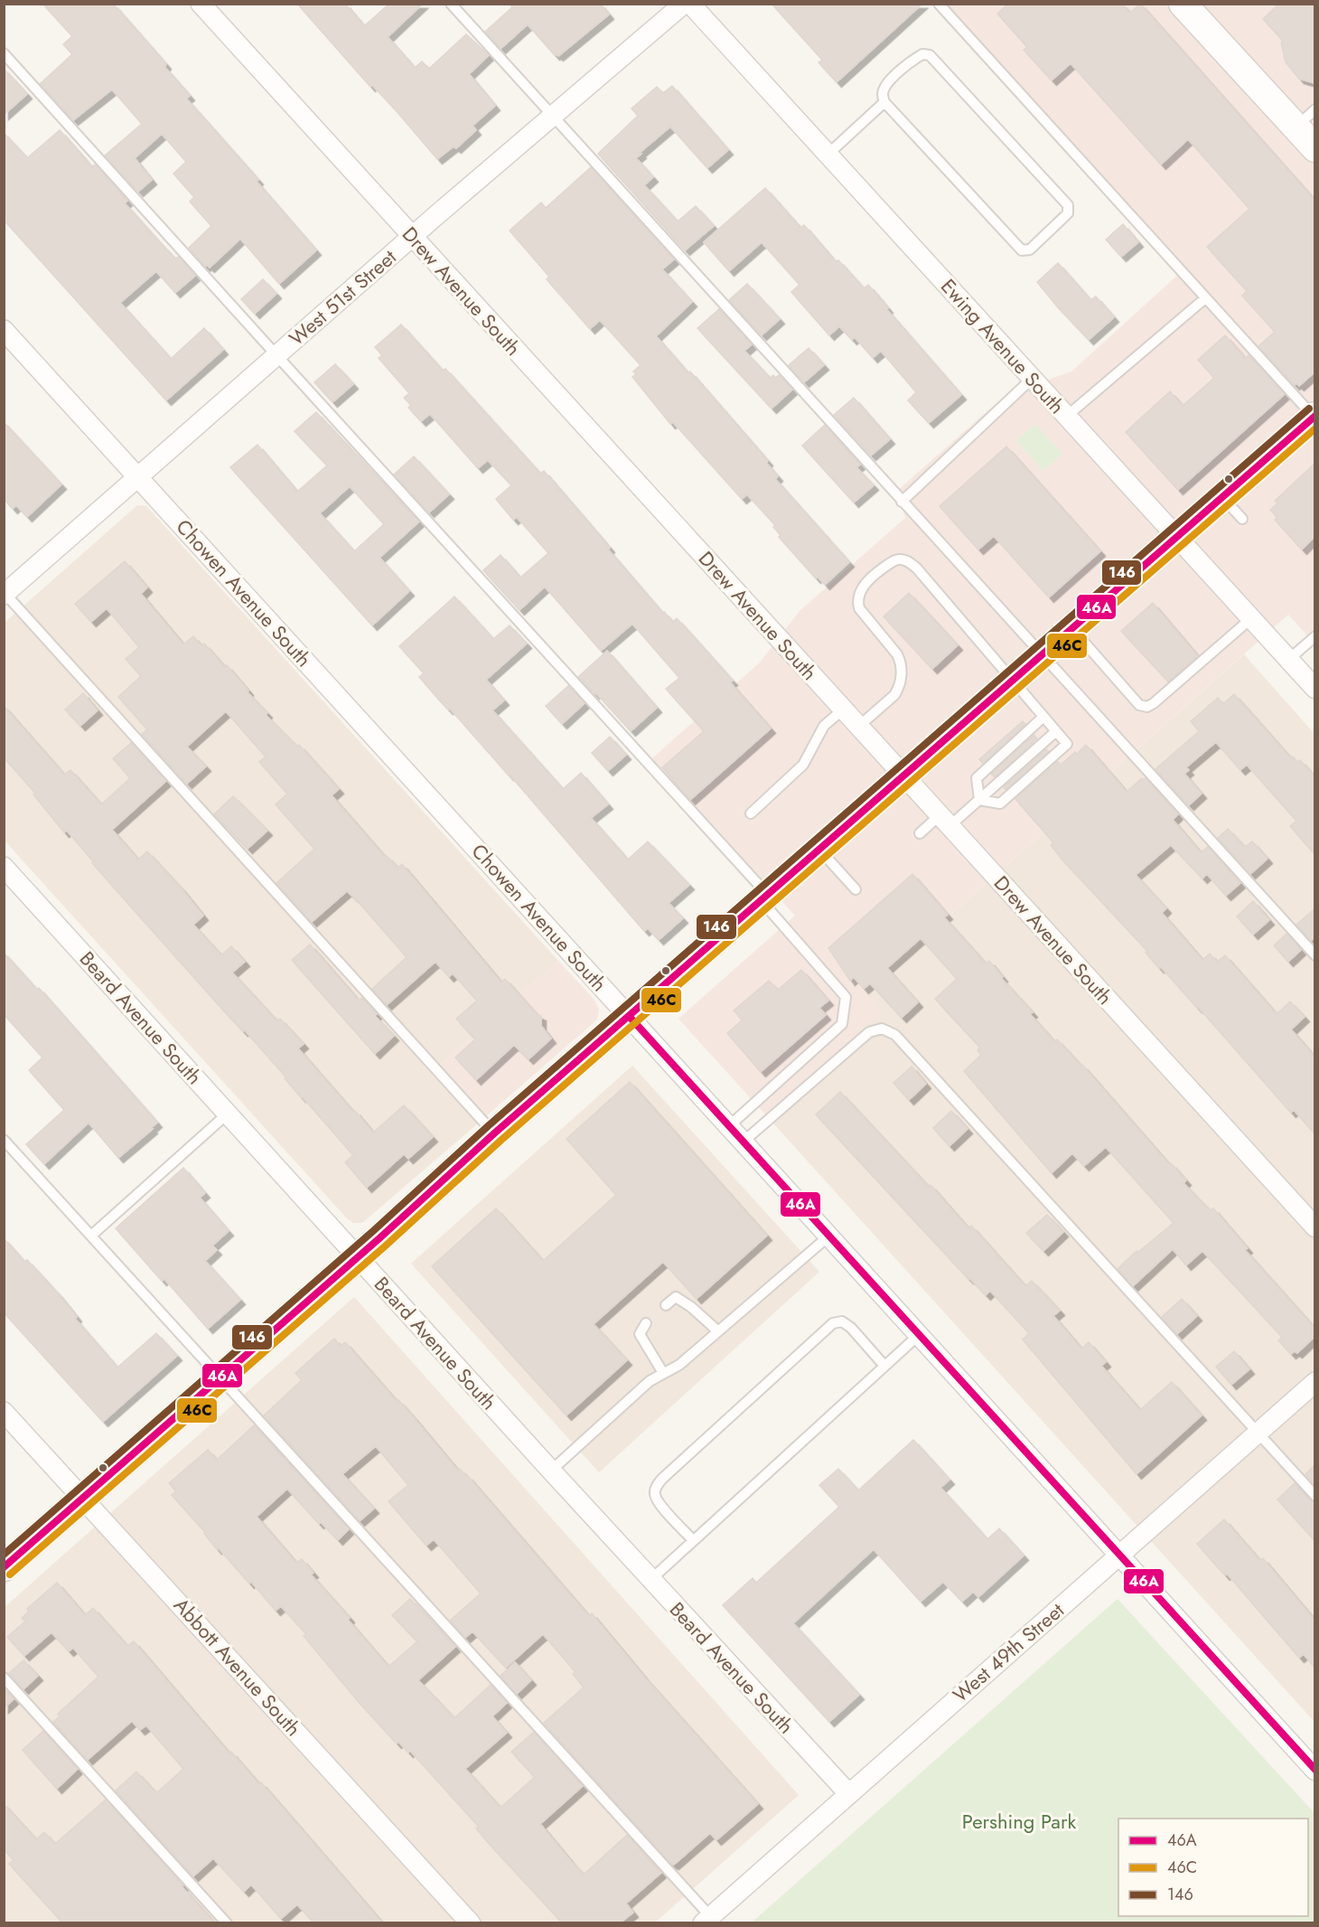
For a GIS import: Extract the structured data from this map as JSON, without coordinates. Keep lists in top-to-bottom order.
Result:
{
  "streets": {
    "street": [
      "Drew Avenue South",
      "West 51st Street",
      "Ewing Avenue South",
      "Chowen Avenue South",
      "Beard Avenue South",
      "West 49th Street",
      "Abbott Avenue South"
    ]
  },
  "crossings": [
    ["Drew Avenue South", "West 51st Street"],
    ["West 51st Street", "Chowen Avenue South"],
    ["Chowen Avenue South", "West 49th Street"],
    ["Beard Avenue South", "West 49th Street"]
  ],
  "parks": ["Pershing Park"],
  "lines": ["transit line 146", "transit line 46A", "transit line 46C"],
  "legend": ["46A", "46C", "146"]
}
